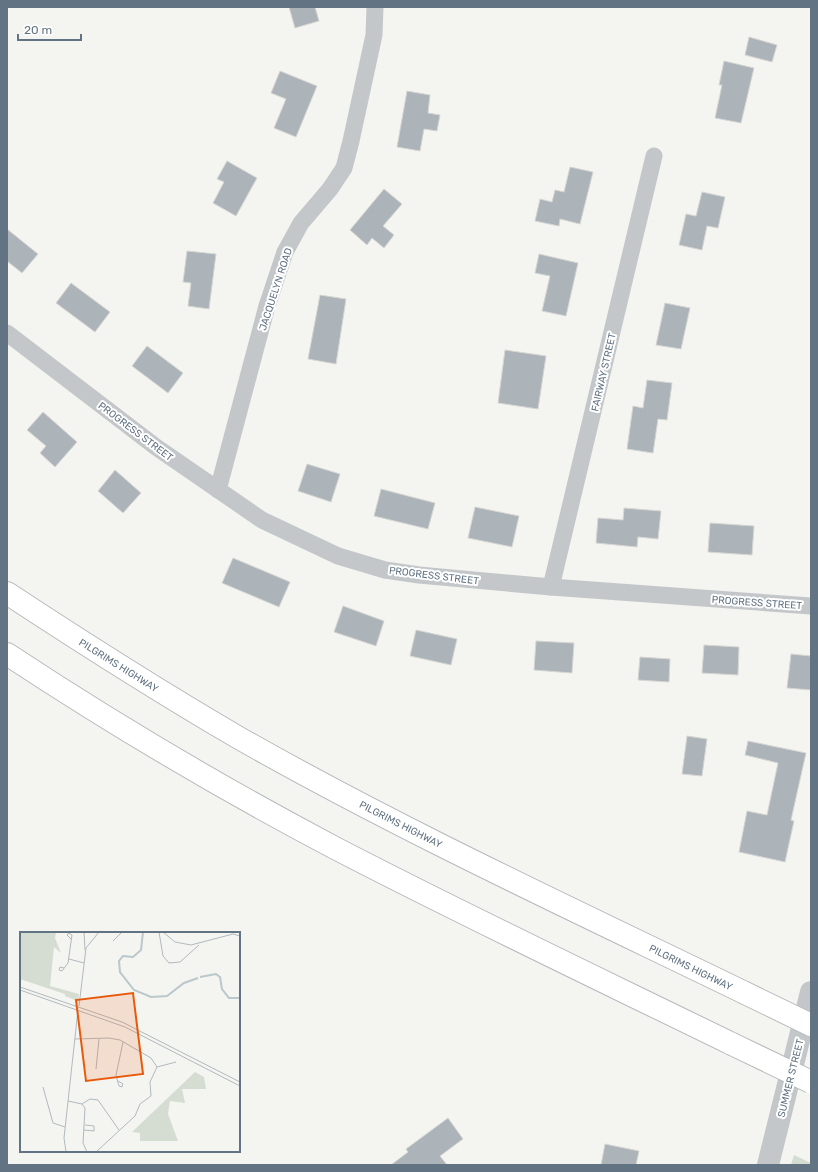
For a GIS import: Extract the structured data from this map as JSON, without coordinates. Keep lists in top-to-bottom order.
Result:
{
  "streets": {
    "highway": ["PILGRIMS HIGHWAY"],
    "street": [
      "JACQUELYN ROAD",
      "FAIRWAY STREET",
      "PROGRESS STREET",
      "SUMMER STREET"
    ]
  },
  "crossings": [
    ["JACQUELYN ROAD", "PROGRESS STREET"],
    ["FAIRWAY STREET", "PROGRESS STREET"]
  ],
  "scale_bar": "20 m"
}
